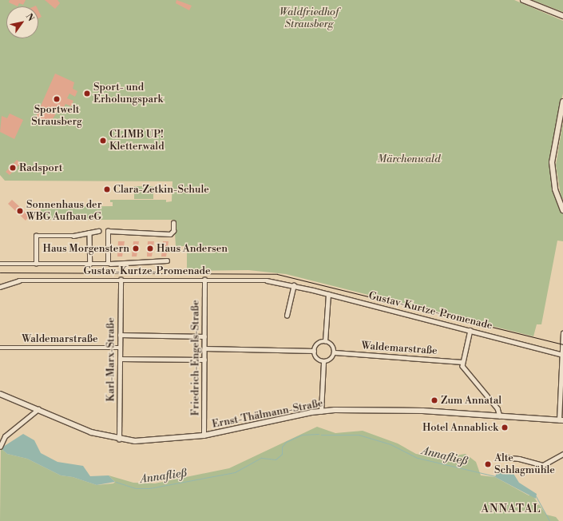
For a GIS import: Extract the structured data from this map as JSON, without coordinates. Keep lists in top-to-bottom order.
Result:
{
  "streets": {
    "main road": ["Ernst-Thälmann-Straße"],
    "street": [
      "Gustav-Kurtze-Promenade",
      "Waldemarstraße",
      "Friedrich-Engels-Straße",
      "Karl-Marx-Straße"
    ]
  },
  "crossings": [
    ["Gustav-Kurtze-Promenade", "Friedrich-Engels-Straße"],
    ["Gustav-Kurtze-Promenade", "Karl-Marx-Straße"],
    ["Waldemarstraße", "Karl-Marx-Straße"],
    ["Friedrich-Engels-Straße", "Ernst-Thälmann-Straße"],
    ["Karl-Marx-Straße", "Ernst-Thälmann-Straße"]
  ],
  "districts": ["ANNATAL"],
  "water": ["Annafließ"],
  "parks": ["Waldfriedhof Strausberg", "Märchenwald"],
  "places": [
    "Sport- und Erholungspark",
    "Sportwelt Strausberg",
    "CLIMB UP! Kletterwald",
    "Radsport",
    "Clara-Zetkin-Schule",
    "Sonnenhaus der WBG Aufbau eG",
    "Haus Morgenstern",
    "Haus Andersen",
    "Zum Annatal",
    "Hotel Annablick",
    "Alte Schlagmühle"
  ],
  "north": "top right"
}
